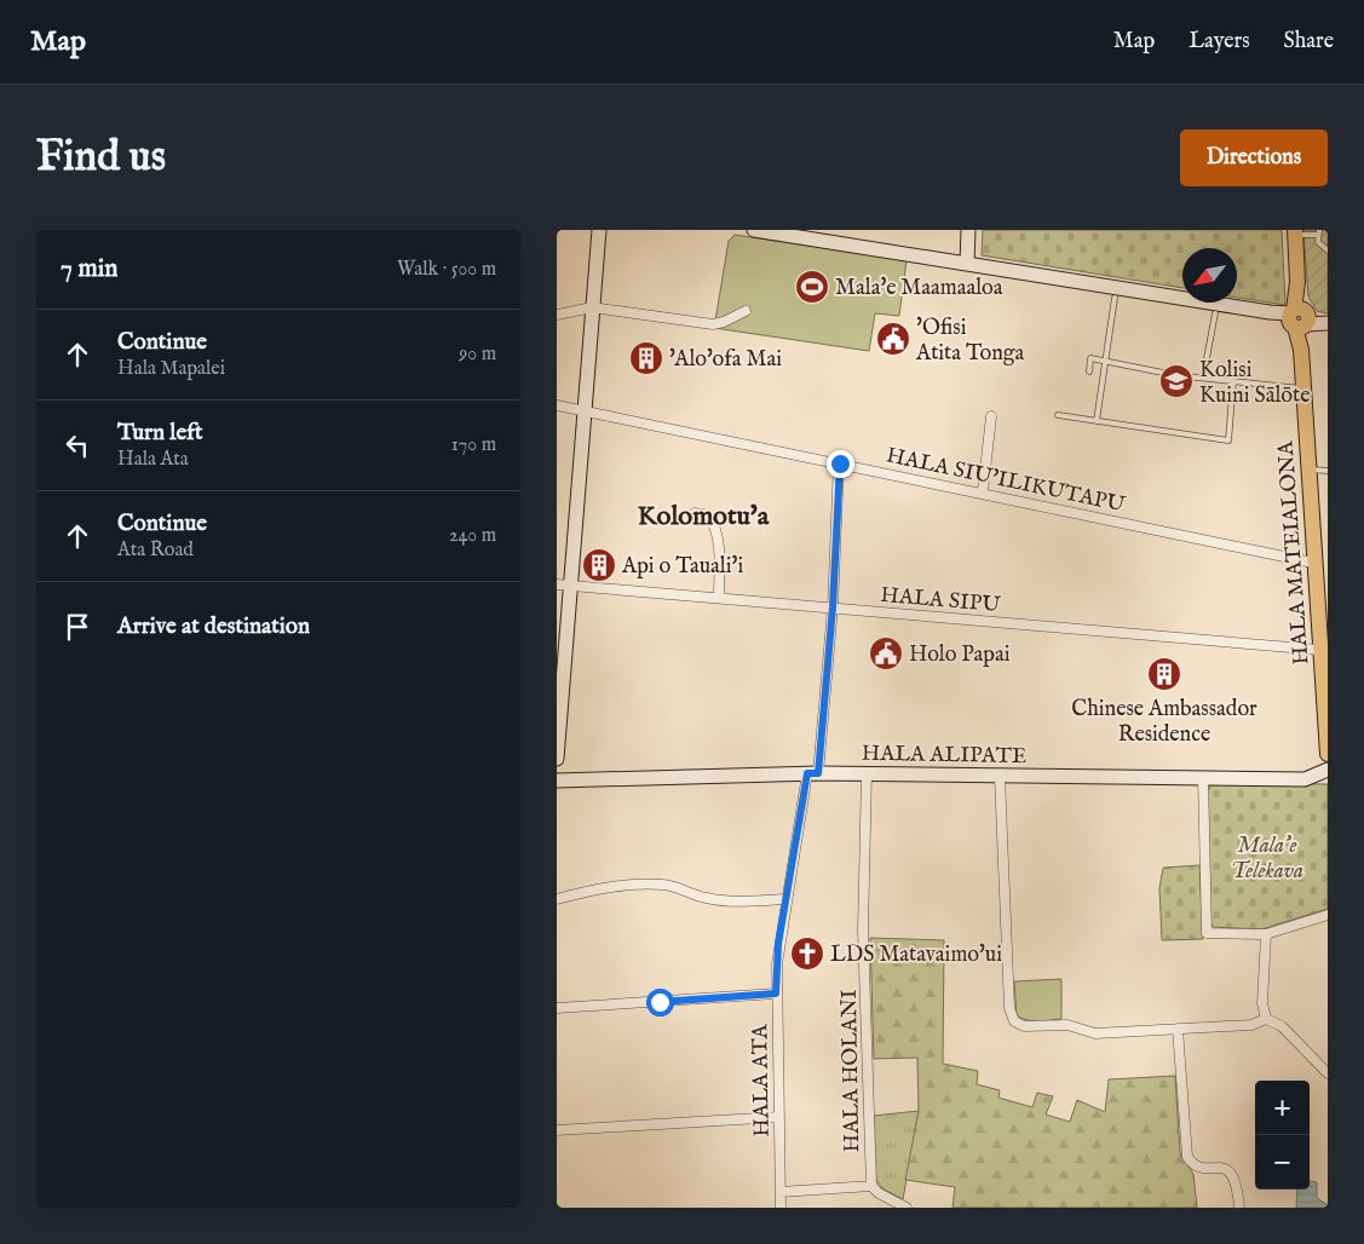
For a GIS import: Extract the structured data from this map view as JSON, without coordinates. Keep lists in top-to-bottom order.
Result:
{
  "streets": {
    "main road": ["HALA MATEIALONA"],
    "street": [
      "HALA SIU'ILIKUTAPU",
      "HALA SIPU",
      "HALA ALIPATE",
      "HALA HOLANI",
      "HALA ATA"
    ]
  },
  "crossings": [
    ["HALA SIU'ILIKUTAPU", "HALA MATEIALONA"],
    ["HALA SIU'ILIKUTAPU", "HALA ATA"],
    ["HALA MATEIALONA", "HALA SIPU"],
    ["HALA SIPU", "HALA ATA"],
    ["HALA ALIPATE", "HALA HOLANI"],
    ["HALA ALIPATE", "HALA ATA"]
  ],
  "districts": ["Kolomotu'a"],
  "parks": ["Mala'e Telekava"],
  "places": {
    "sports": ["Mala'e Maamaaloa"],
    "public building": ["'Ofisi Atita Tonga", "Holo Papai"],
    "building": ["'Alo'ofa Mai", "Api o Tauali'i", "Chinese Ambassador Residence"],
    "school or university": ["Kolisi Kuini Sālōte"],
    "church": ["LDS Matavaimo'ui"]
  },
  "north": "bottom left",
  "page": {
    "header": "Map",
    "nav": ["Map", "Layers", "Share"],
    "buttons": "Directions",
    "title": "Find us",
    "heading": ["7 min", "Walk · 500 m"],
    "list": [
      ["Continue", "Hala Mapalei", "90 m"],
      ["Turn left", "Hala Ata", "170 m"],
      ["Continue", "Ata Road", "240 m"],
      "Arrive at destination"
    ],
    "map_buttons": ["+", "−"]
  }
}
